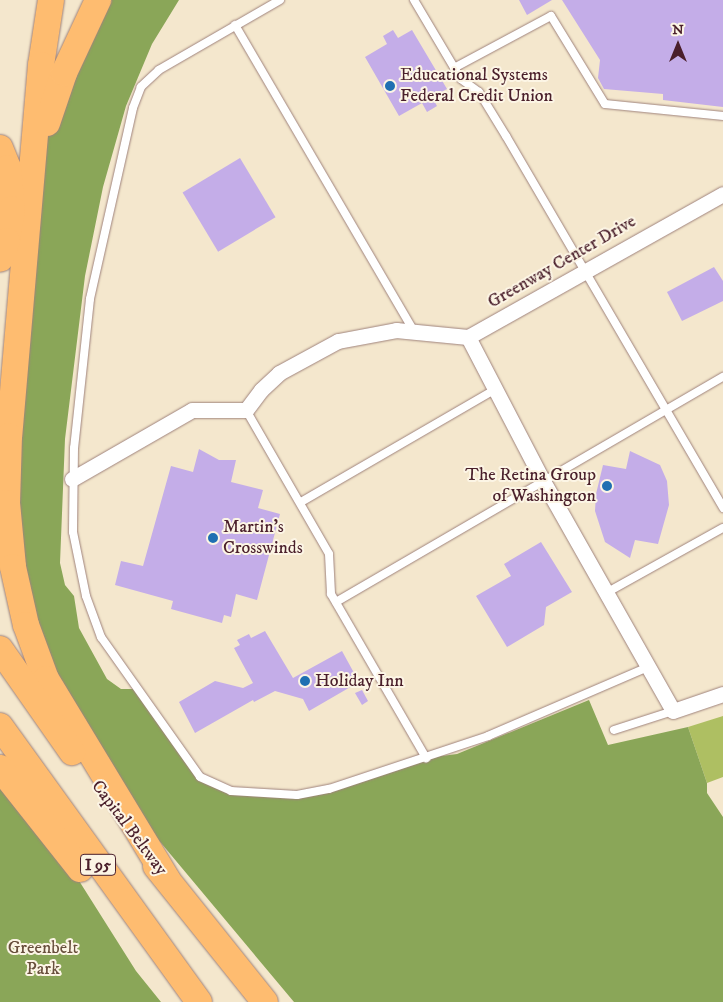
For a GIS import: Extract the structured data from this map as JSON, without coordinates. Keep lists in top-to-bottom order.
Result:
{
  "streets": {
    "highway": ["Capital Beltway", "I 95"],
    "street": ["Greenway Center Drive"]
  },
  "parks": ["Greenbelt Park"],
  "places": [
    "Educational Systems Federal Credit Union",
    "The Retina Group of Washington",
    "Martin's Crosswinds",
    "Holiday Inn"
  ],
  "north": "top"
}
